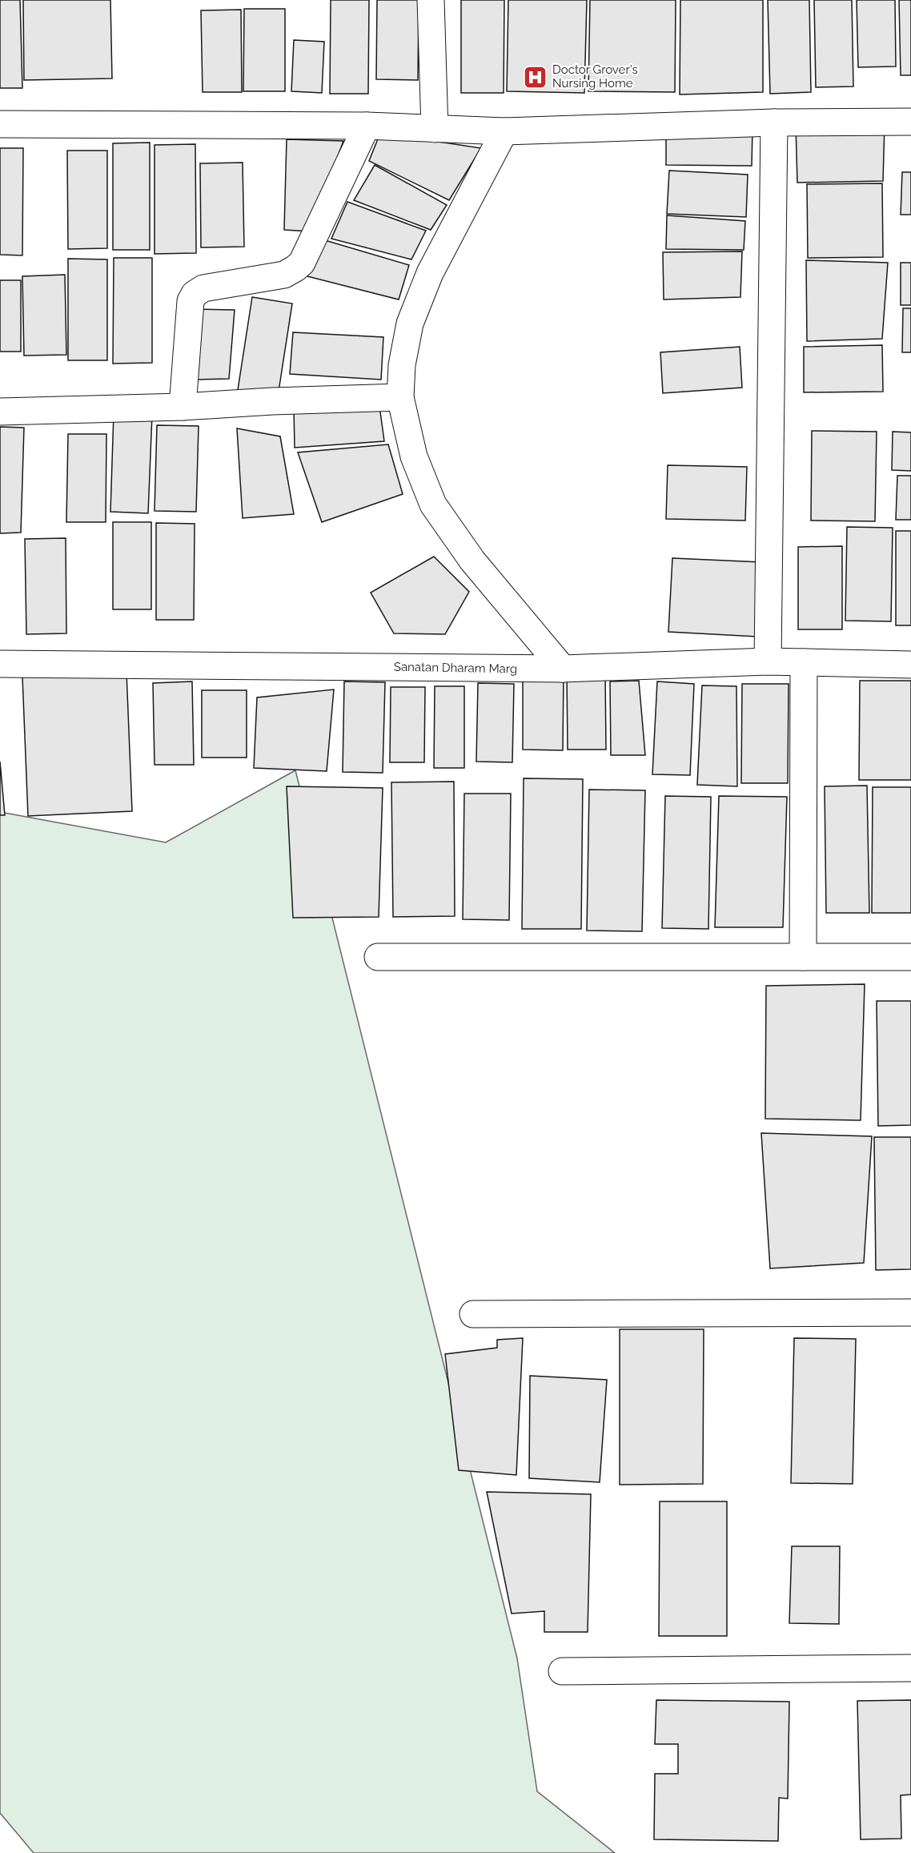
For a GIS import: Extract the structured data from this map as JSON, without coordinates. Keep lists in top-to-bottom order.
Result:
{
  "streets": {
    "street": ["Sanatan Dharam Marg"]
  },
  "places": {
    "hospital": ["Doctor Grover's Nursing Home"]
  }
}
